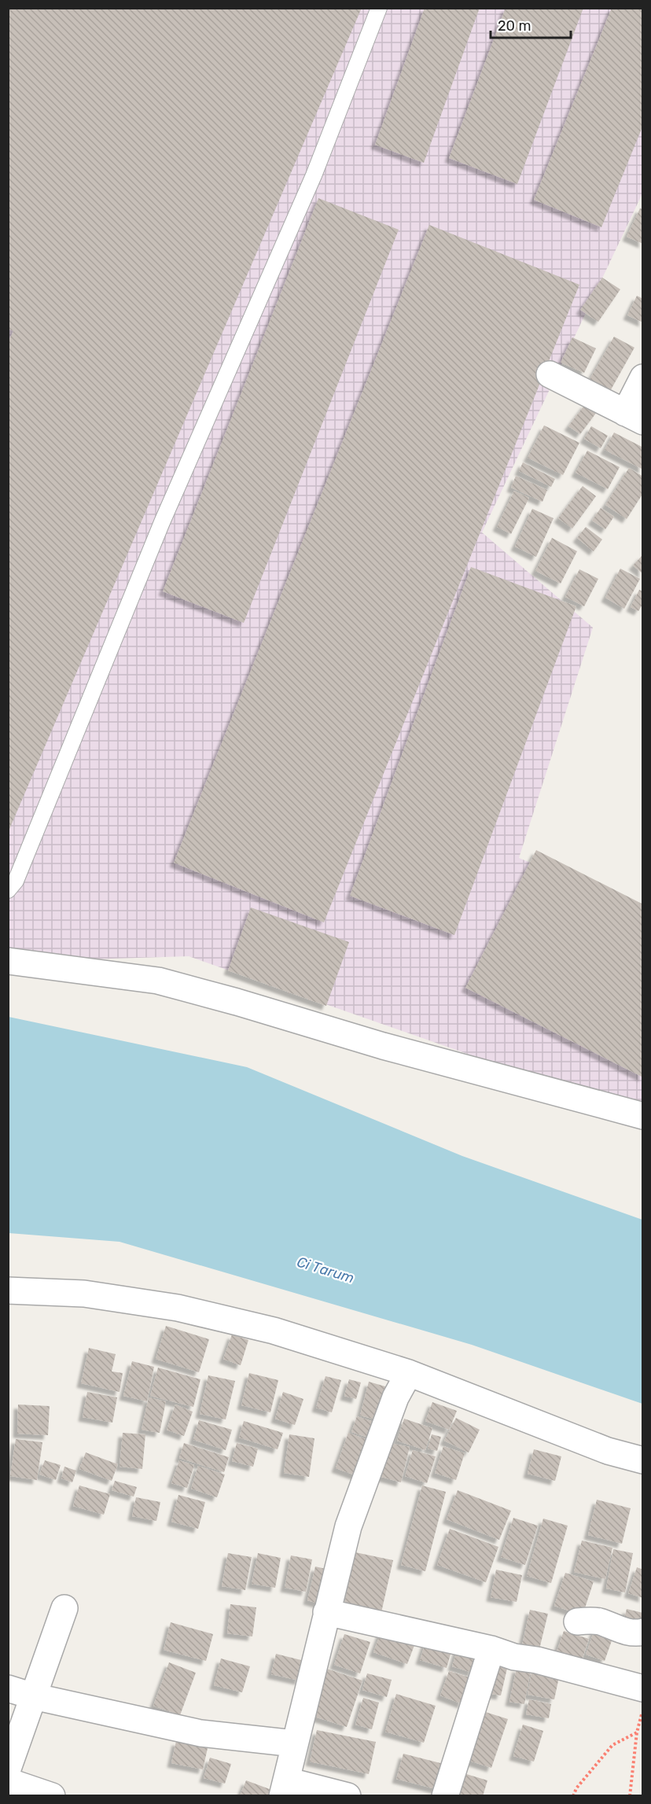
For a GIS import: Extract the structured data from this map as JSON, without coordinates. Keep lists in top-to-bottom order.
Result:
{
  "water": ["Ci Tarum"],
  "scale_bar": "20 m"
}
